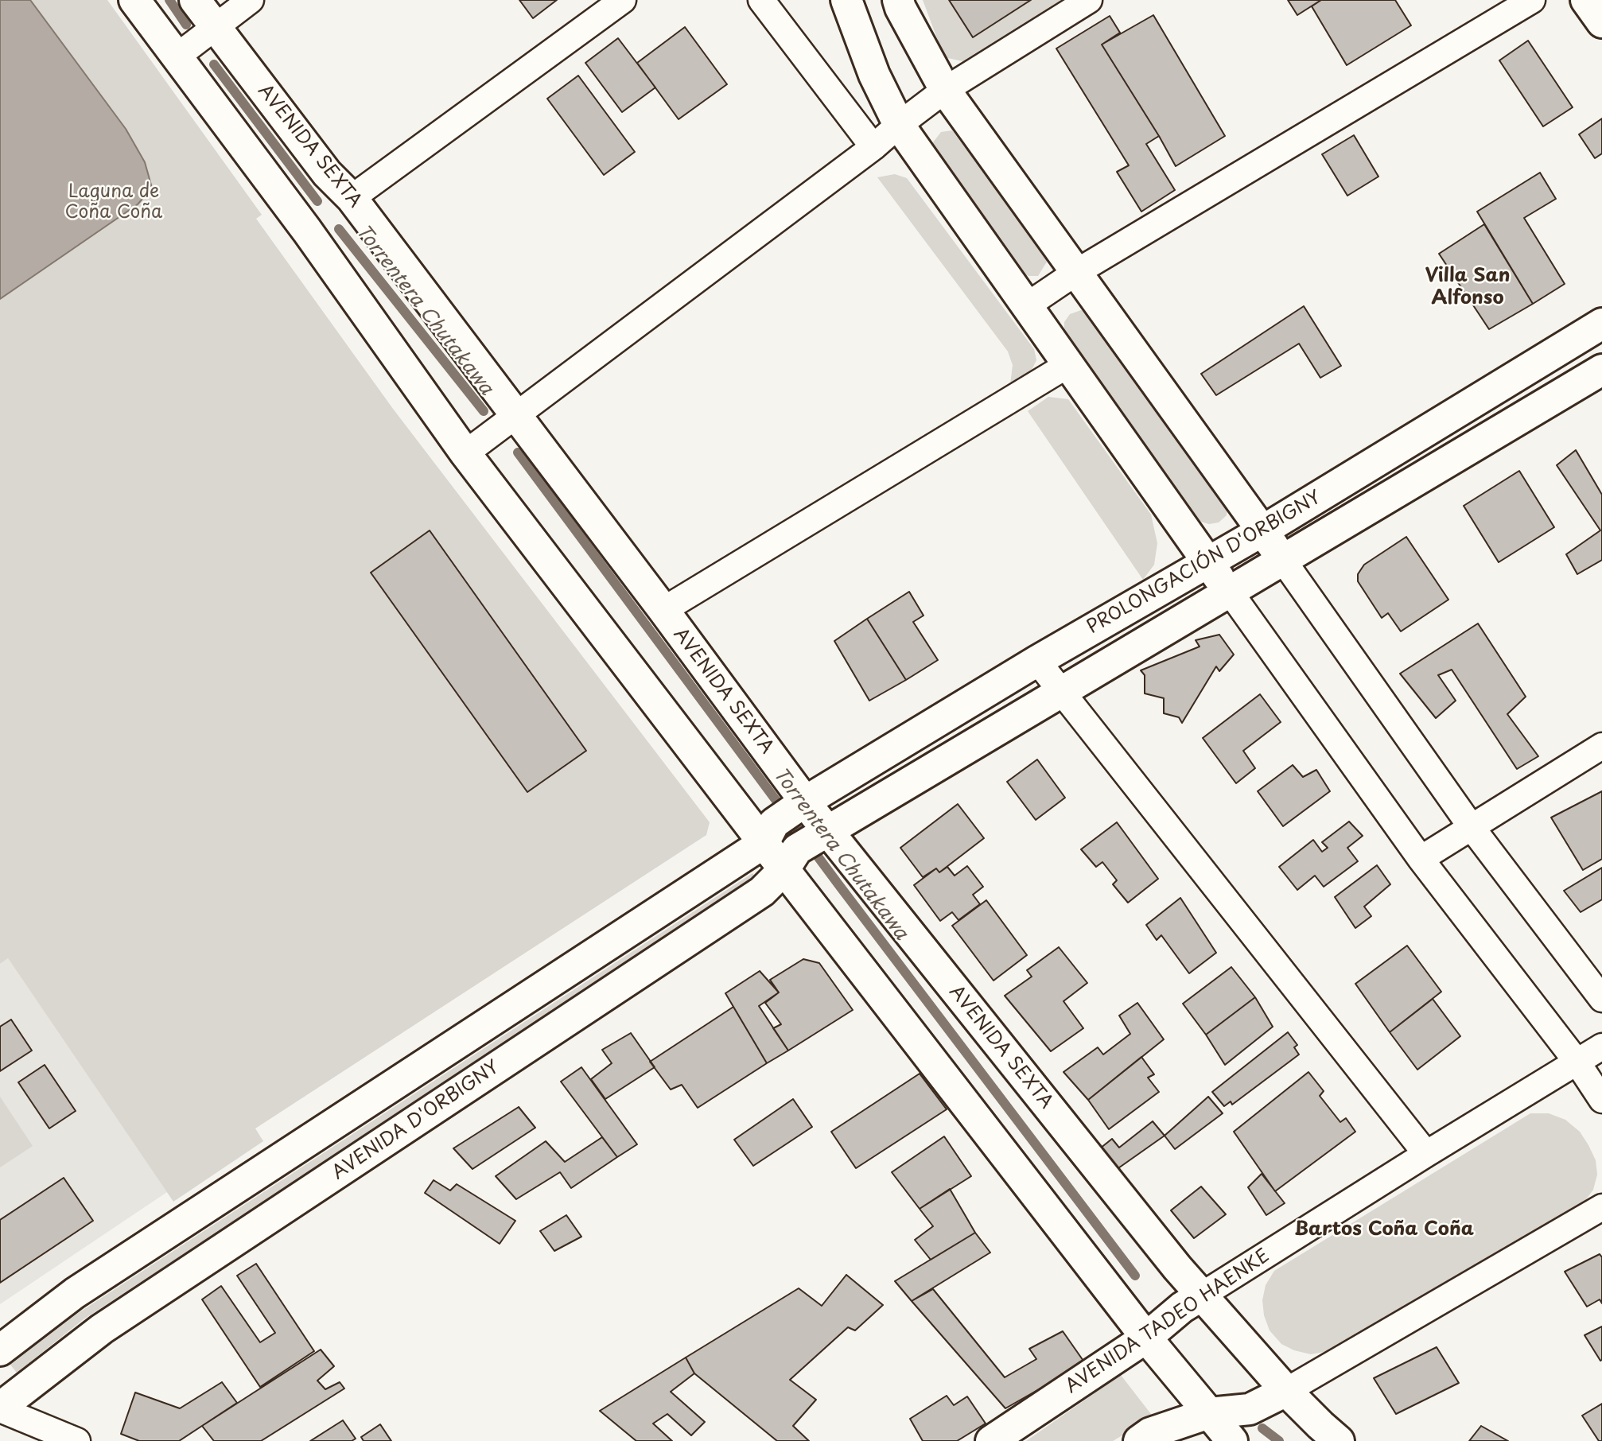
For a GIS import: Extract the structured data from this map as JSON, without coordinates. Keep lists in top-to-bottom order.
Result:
{
  "streets": {
    "main road": [
      "AVENIDA SEXTA",
      "PROLONGACIÓN D'ORBIGNY",
      "AVENIDA D'ORBIGNY",
      "AVENIDA TADEO HAENKE"
    ]
  },
  "crossings": [
    ["AVENIDA SEXTA", "PROLONGACIÓN D'ORBIGNY"],
    ["AVENIDA SEXTA", "AVENIDA D'ORBIGNY"],
    ["AVENIDA SEXTA", "AVENIDA TADEO HAENKE"],
    ["PROLONGACIÓN D'ORBIGNY", "AVENIDA D'ORBIGNY"]
  ],
  "districts": ["Villa San Alfonso", "Bartos Coña Coña"],
  "water": ["Torrentera Chutakawa"],
  "parks": ["Laguna de Coña Coña"]
}
